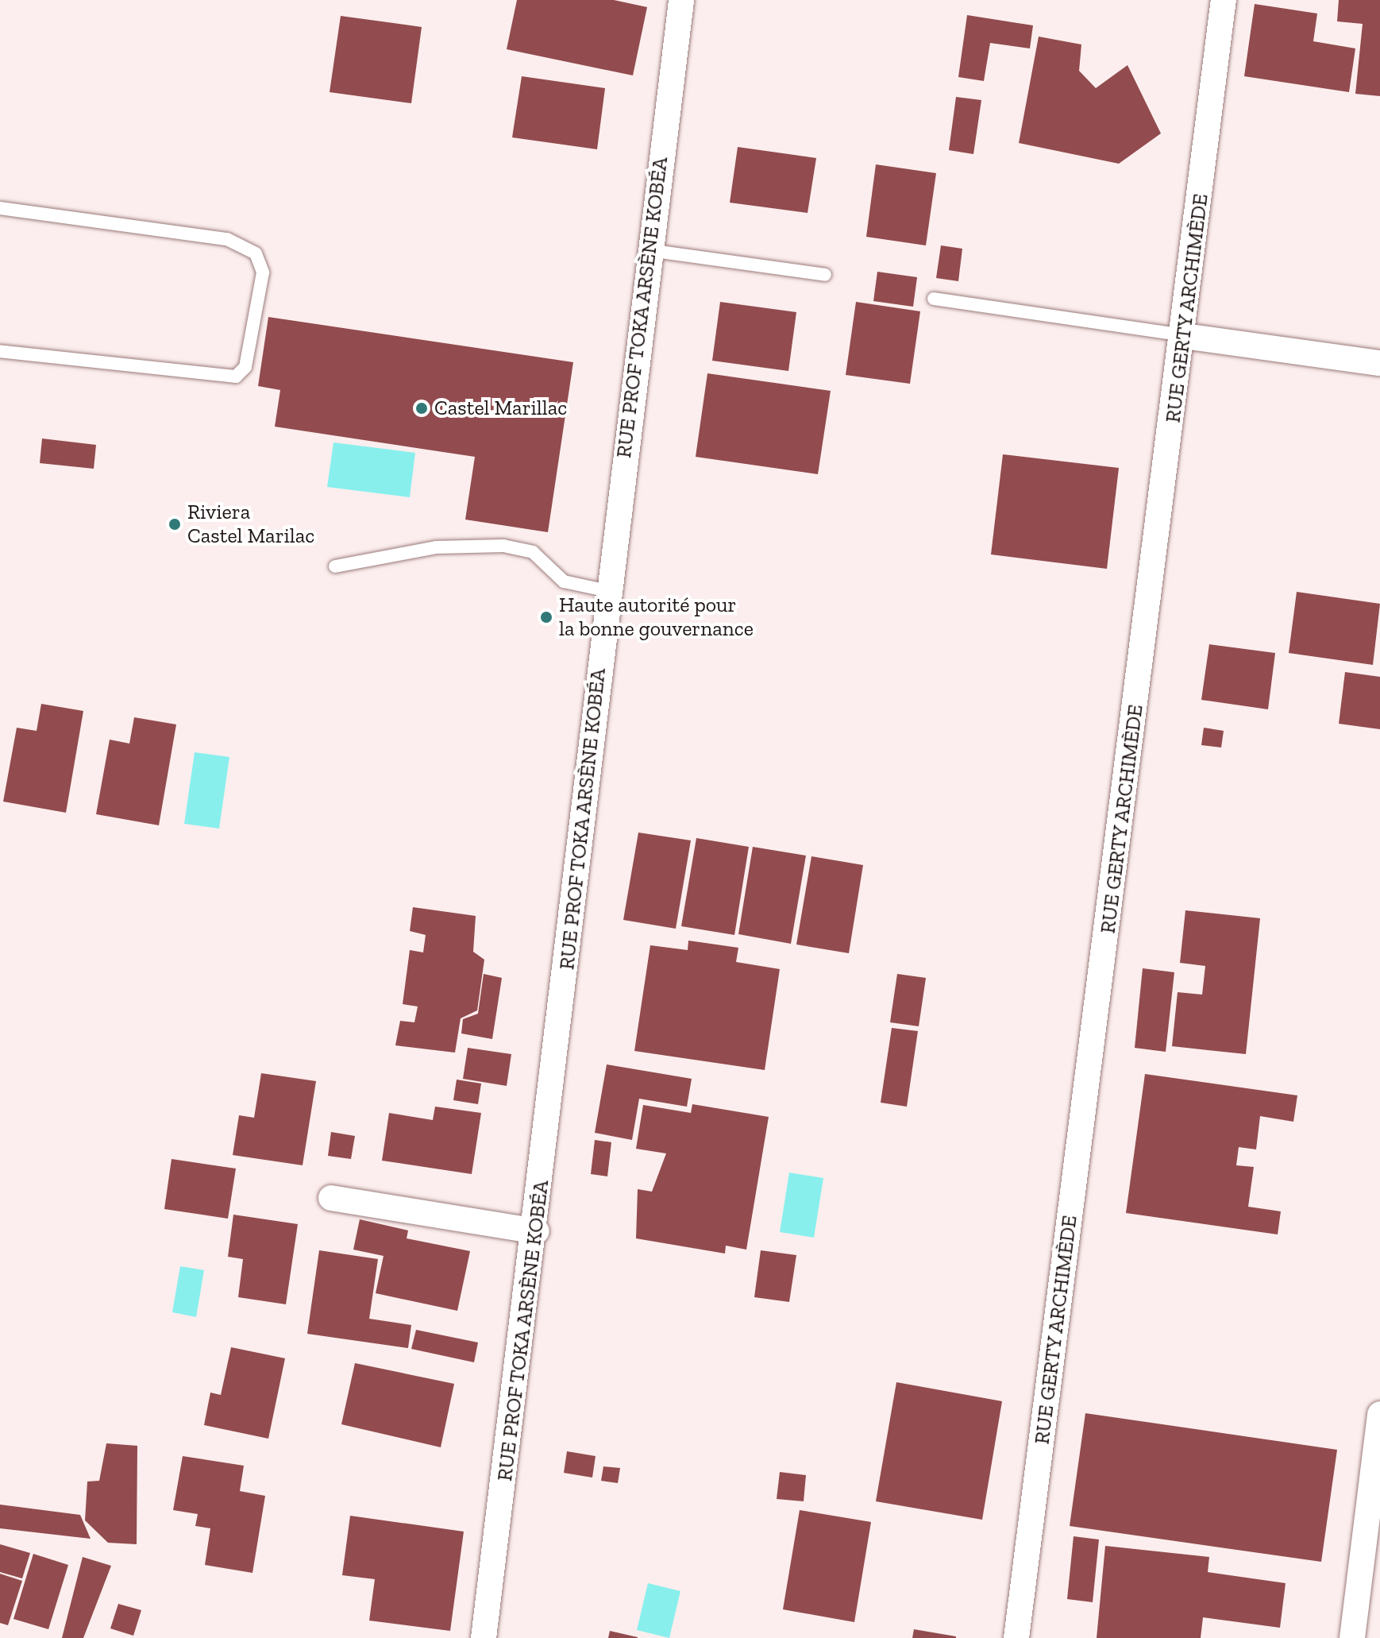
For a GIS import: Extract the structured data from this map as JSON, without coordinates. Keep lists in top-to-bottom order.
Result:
{
  "streets": {
    "street": ["RUE PROF TOKA ARSÈNE KOBÉA", "RUE GERTY ARCHIMÈDE"]
  },
  "places": ["Castel Marillac", "Riviera Castel Marilac", "Haute autorité pour la bonne gouvernance"]
}
